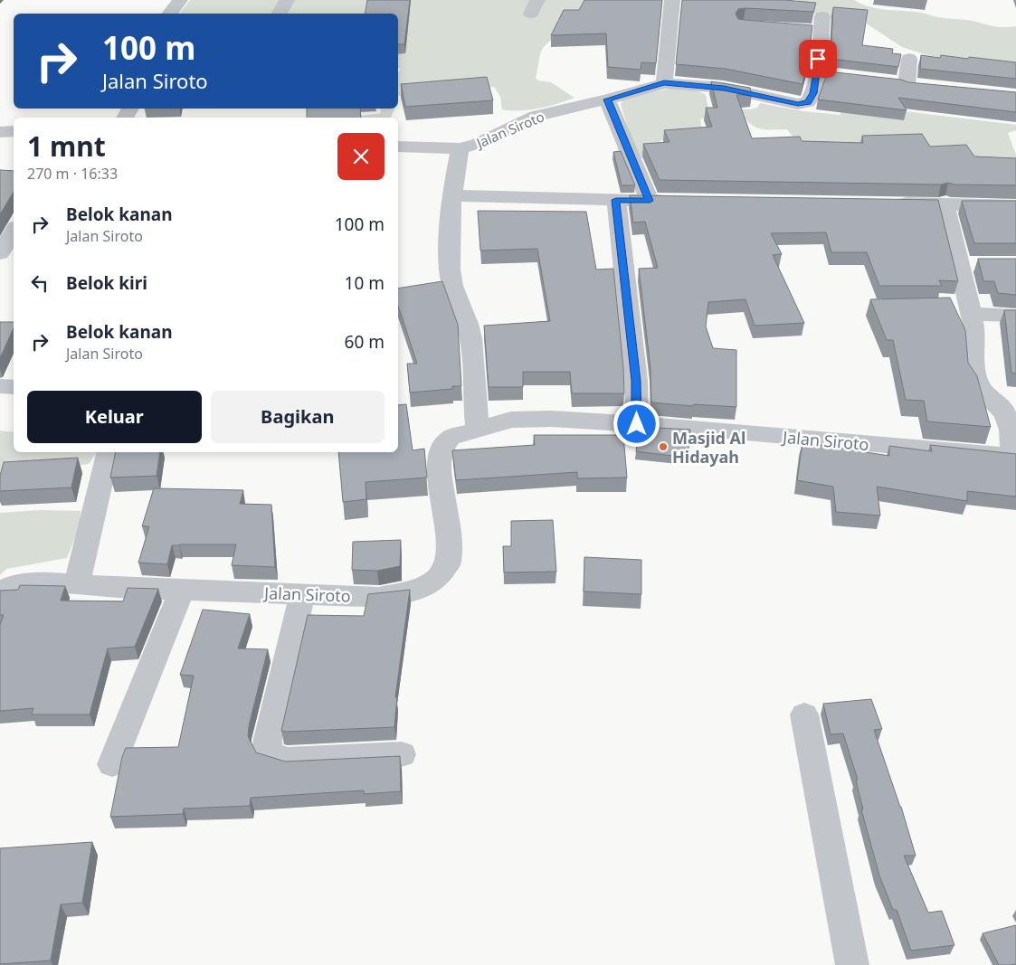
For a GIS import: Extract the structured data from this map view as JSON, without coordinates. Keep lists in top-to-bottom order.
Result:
{
  "streets": {
    "street": ["Jalan Siroto"]
  },
  "places": ["Masjid Al Hidayah"],
  "page": {
    "turn": ["100 m", "Jalan Siroto"],
    "heading": ["1 mnt", "270 m · 16:33"],
    "list": [
      {
        "name": "Belok kanan",
        "note": "Jalan Siroto",
        "value": "100 m"
      },
      {
        "name": "Belok kiri",
        "value": "10 m"
      },
      {
        "name": "Belok kanan",
        "note": "Jalan Siroto",
        "value": "60 m"
      }
    ],
    "buttons": ["Keluar", "Bagikan"]
  }
}
